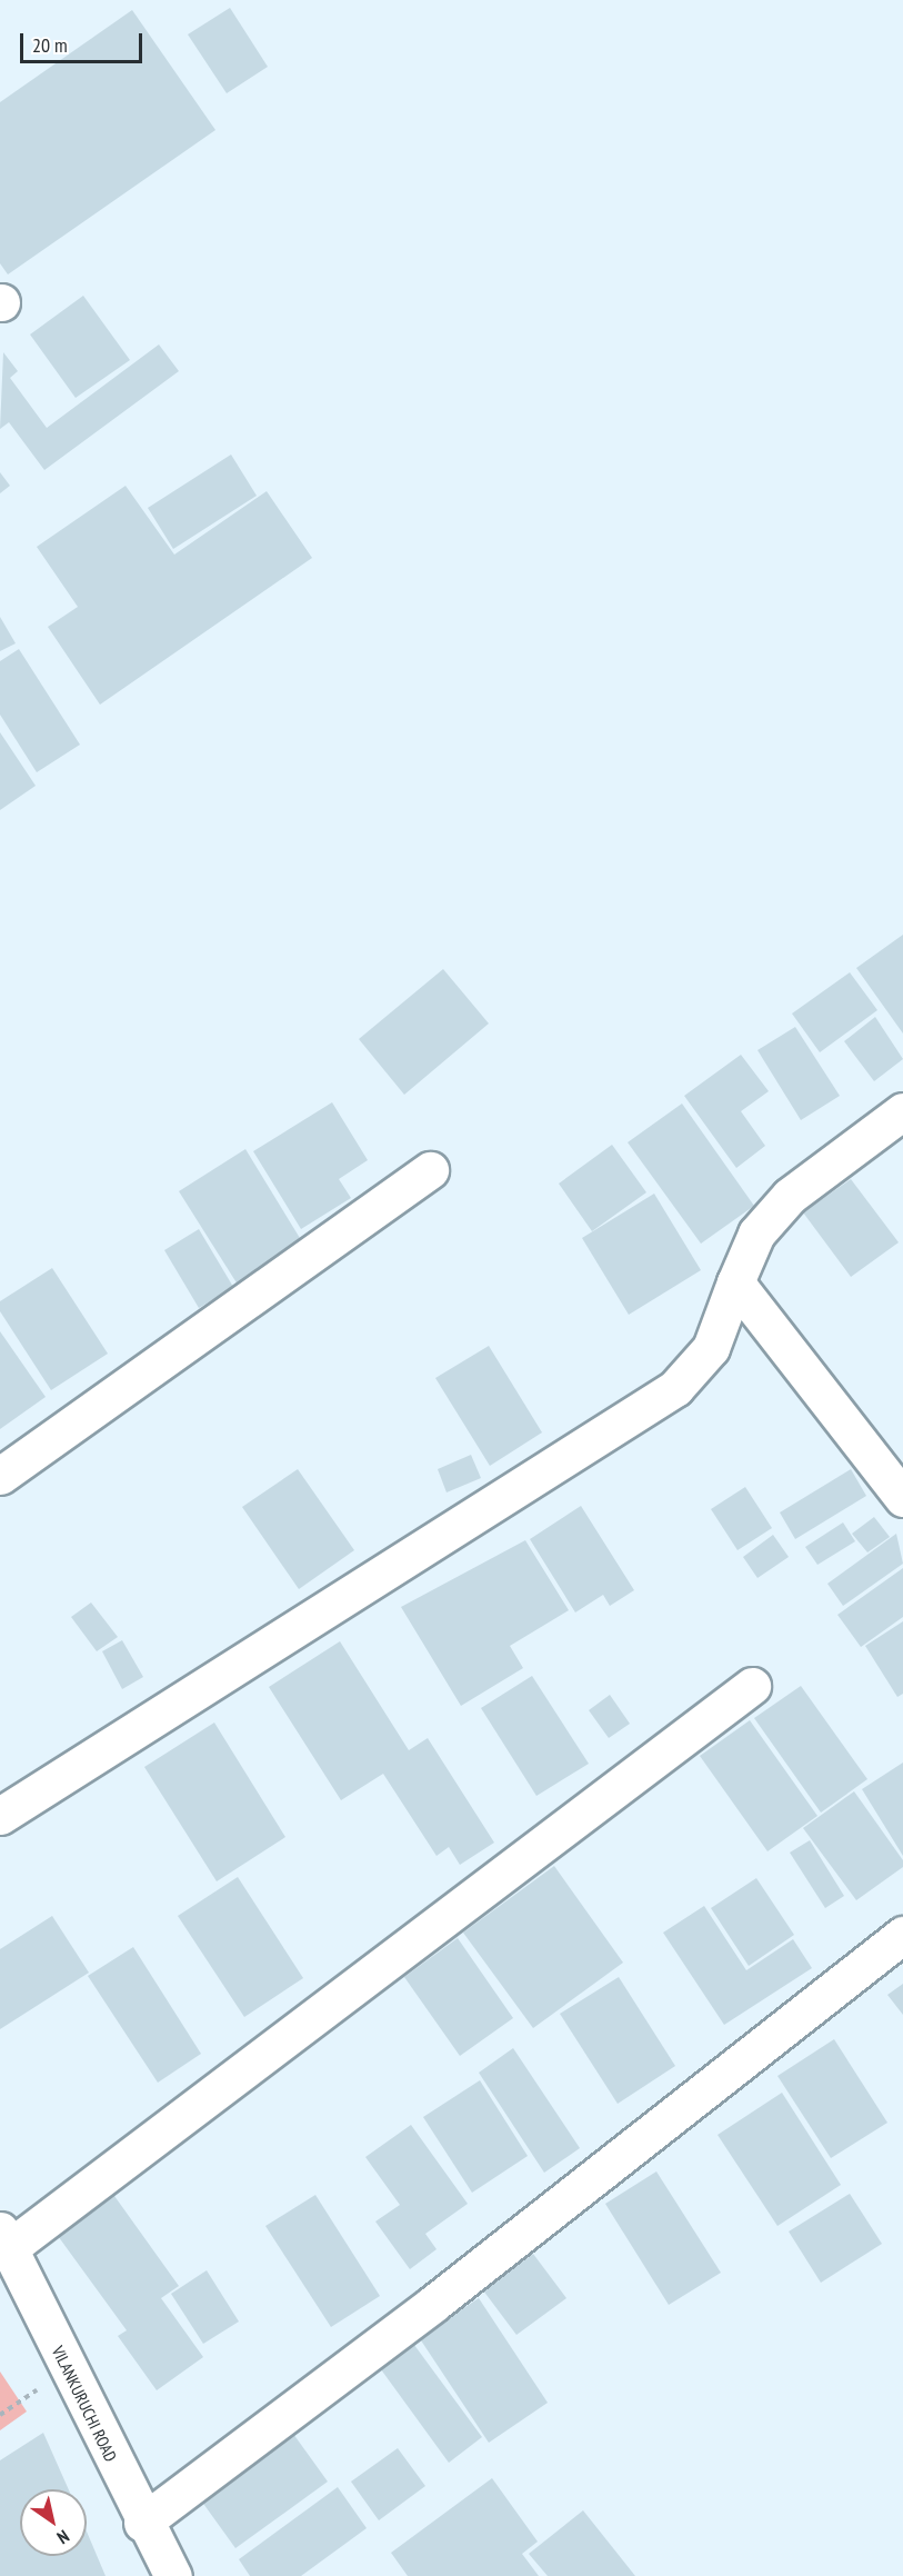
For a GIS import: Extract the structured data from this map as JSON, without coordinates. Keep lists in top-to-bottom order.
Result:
{
  "streets": {
    "street": ["VILANKURUCHI ROAD"]
  },
  "scale_bar": "20 m",
  "north": "bottom right"
}
